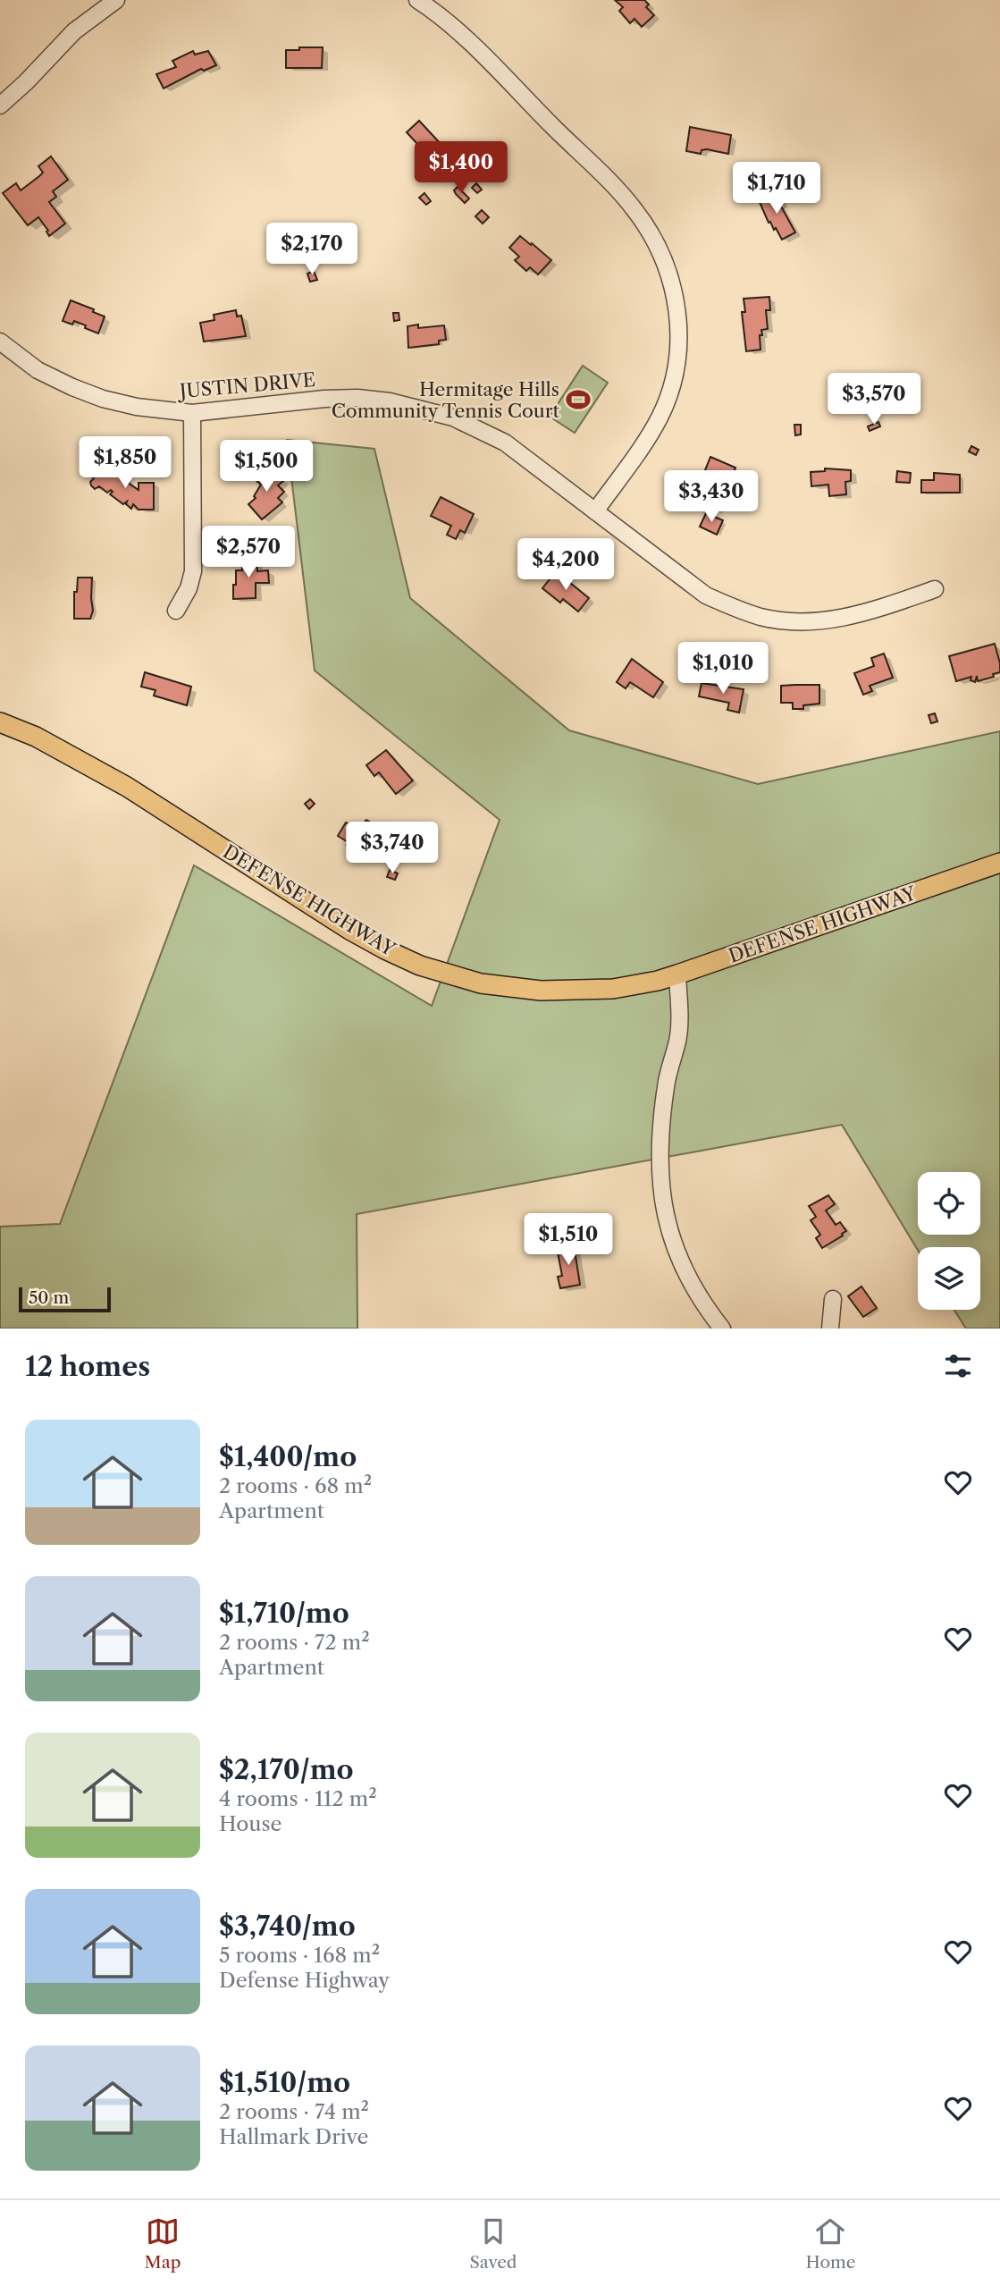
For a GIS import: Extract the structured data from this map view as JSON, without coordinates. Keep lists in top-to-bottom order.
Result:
{
  "streets": {
    "main road": ["DEFENSE HIGHWAY"],
    "street": ["JUSTIN DRIVE"]
  },
  "places": {
    "sports": ["Hermitage Hills Community Tennis Court"]
  },
  "scale_bar": "50 m",
  "page": {
    "price": [
      "$1,400",
      "$1,710",
      "$2,170",
      "$3,570",
      "$1,850",
      "$1,500",
      "$3,430",
      "$2,570",
      "$4,200",
      "$1,010",
      "$3,740",
      "$1,510"
    ],
    "scale": "50 m",
    "heading": "12 homes",
    "list": [
      {
        "name": "$1,400/mo",
        "note": "2 rooms · 68 m² · Apartment"
      },
      {
        "name": "$1,710/mo",
        "note": "2 rooms · 72 m² · Apartment"
      },
      {
        "name": "$2,170/mo",
        "note": "4 rooms · 112 m² · House"
      },
      {
        "name": "$3,740/mo",
        "note": "5 rooms · 168 m² · Defense Highway"
      },
      {
        "name": "$1,510/mo",
        "note": "2 rooms · 74 m² · Hallmark Drive"
      }
    ],
    "tabs": ["Map", "Saved", "Home"]
  }
}
